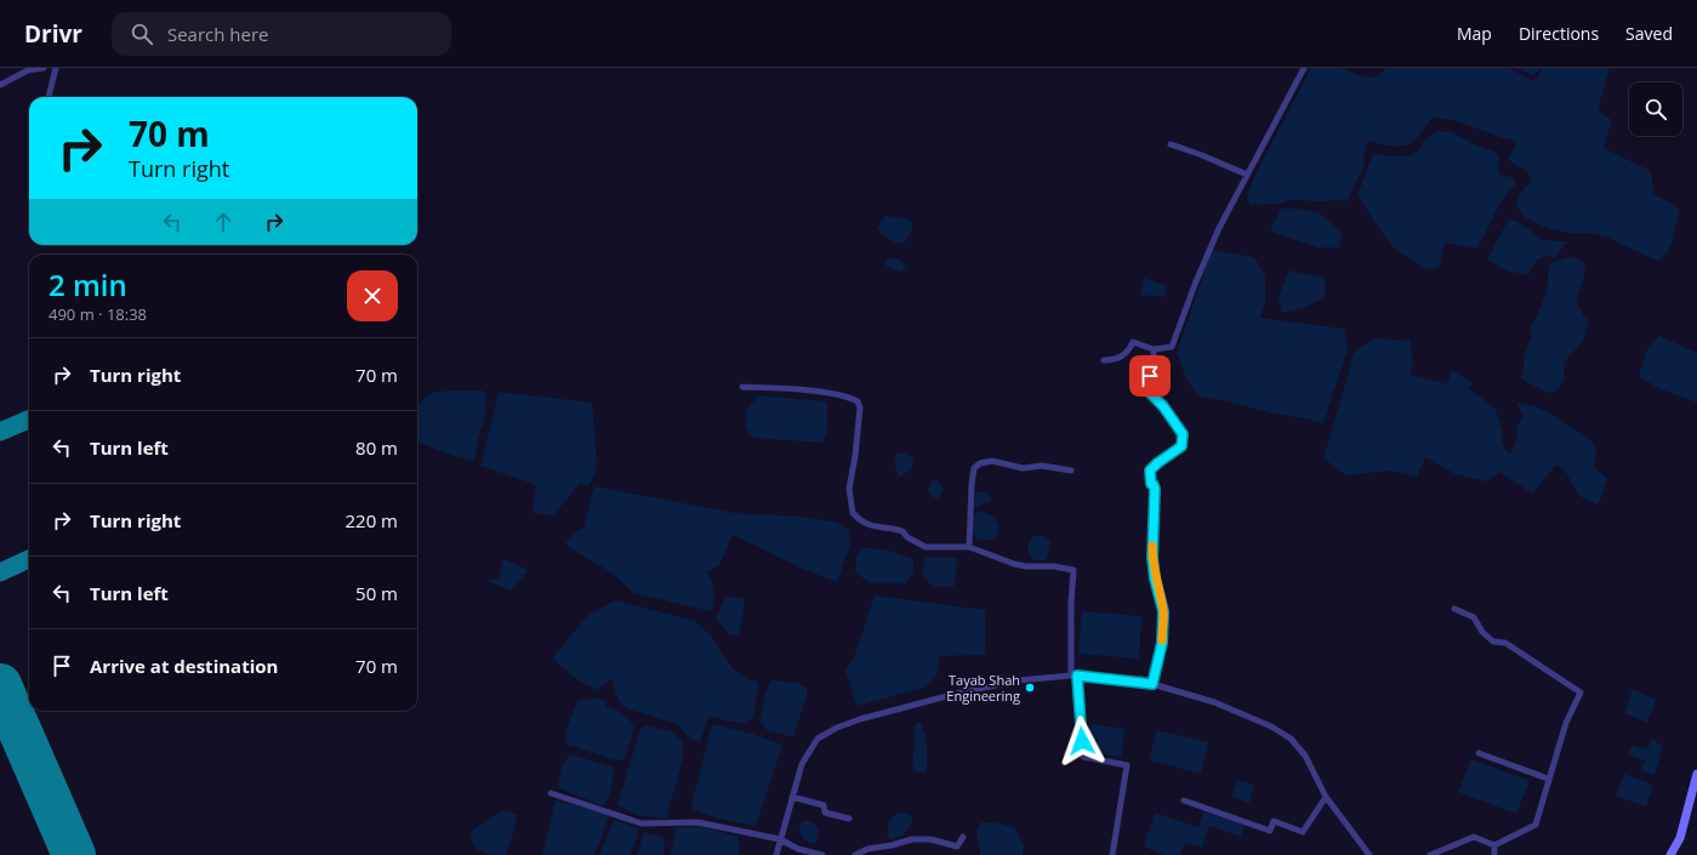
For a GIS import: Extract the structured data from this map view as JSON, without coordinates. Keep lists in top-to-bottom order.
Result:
{
  "places": ["Tayab Shah Engineering"],
  "page": {
    "header": "Drivr",
    "search": "Search here",
    "nav": ["Map", "Directions", "Saved"],
    "turn": ["70 m", "Turn right"],
    "heading": ["2 min", "490 m · 18:38"],
    "list": [
      {
        "name": "Turn right",
        "value": "70 m"
      },
      {
        "name": "Turn left",
        "value": "80 m"
      },
      {
        "name": "Turn right",
        "value": "220 m"
      },
      {
        "name": "Turn left",
        "value": "50 m"
      },
      {
        "name": "Arrive at destination",
        "value": "70 m"
      }
    ]
  }
}
